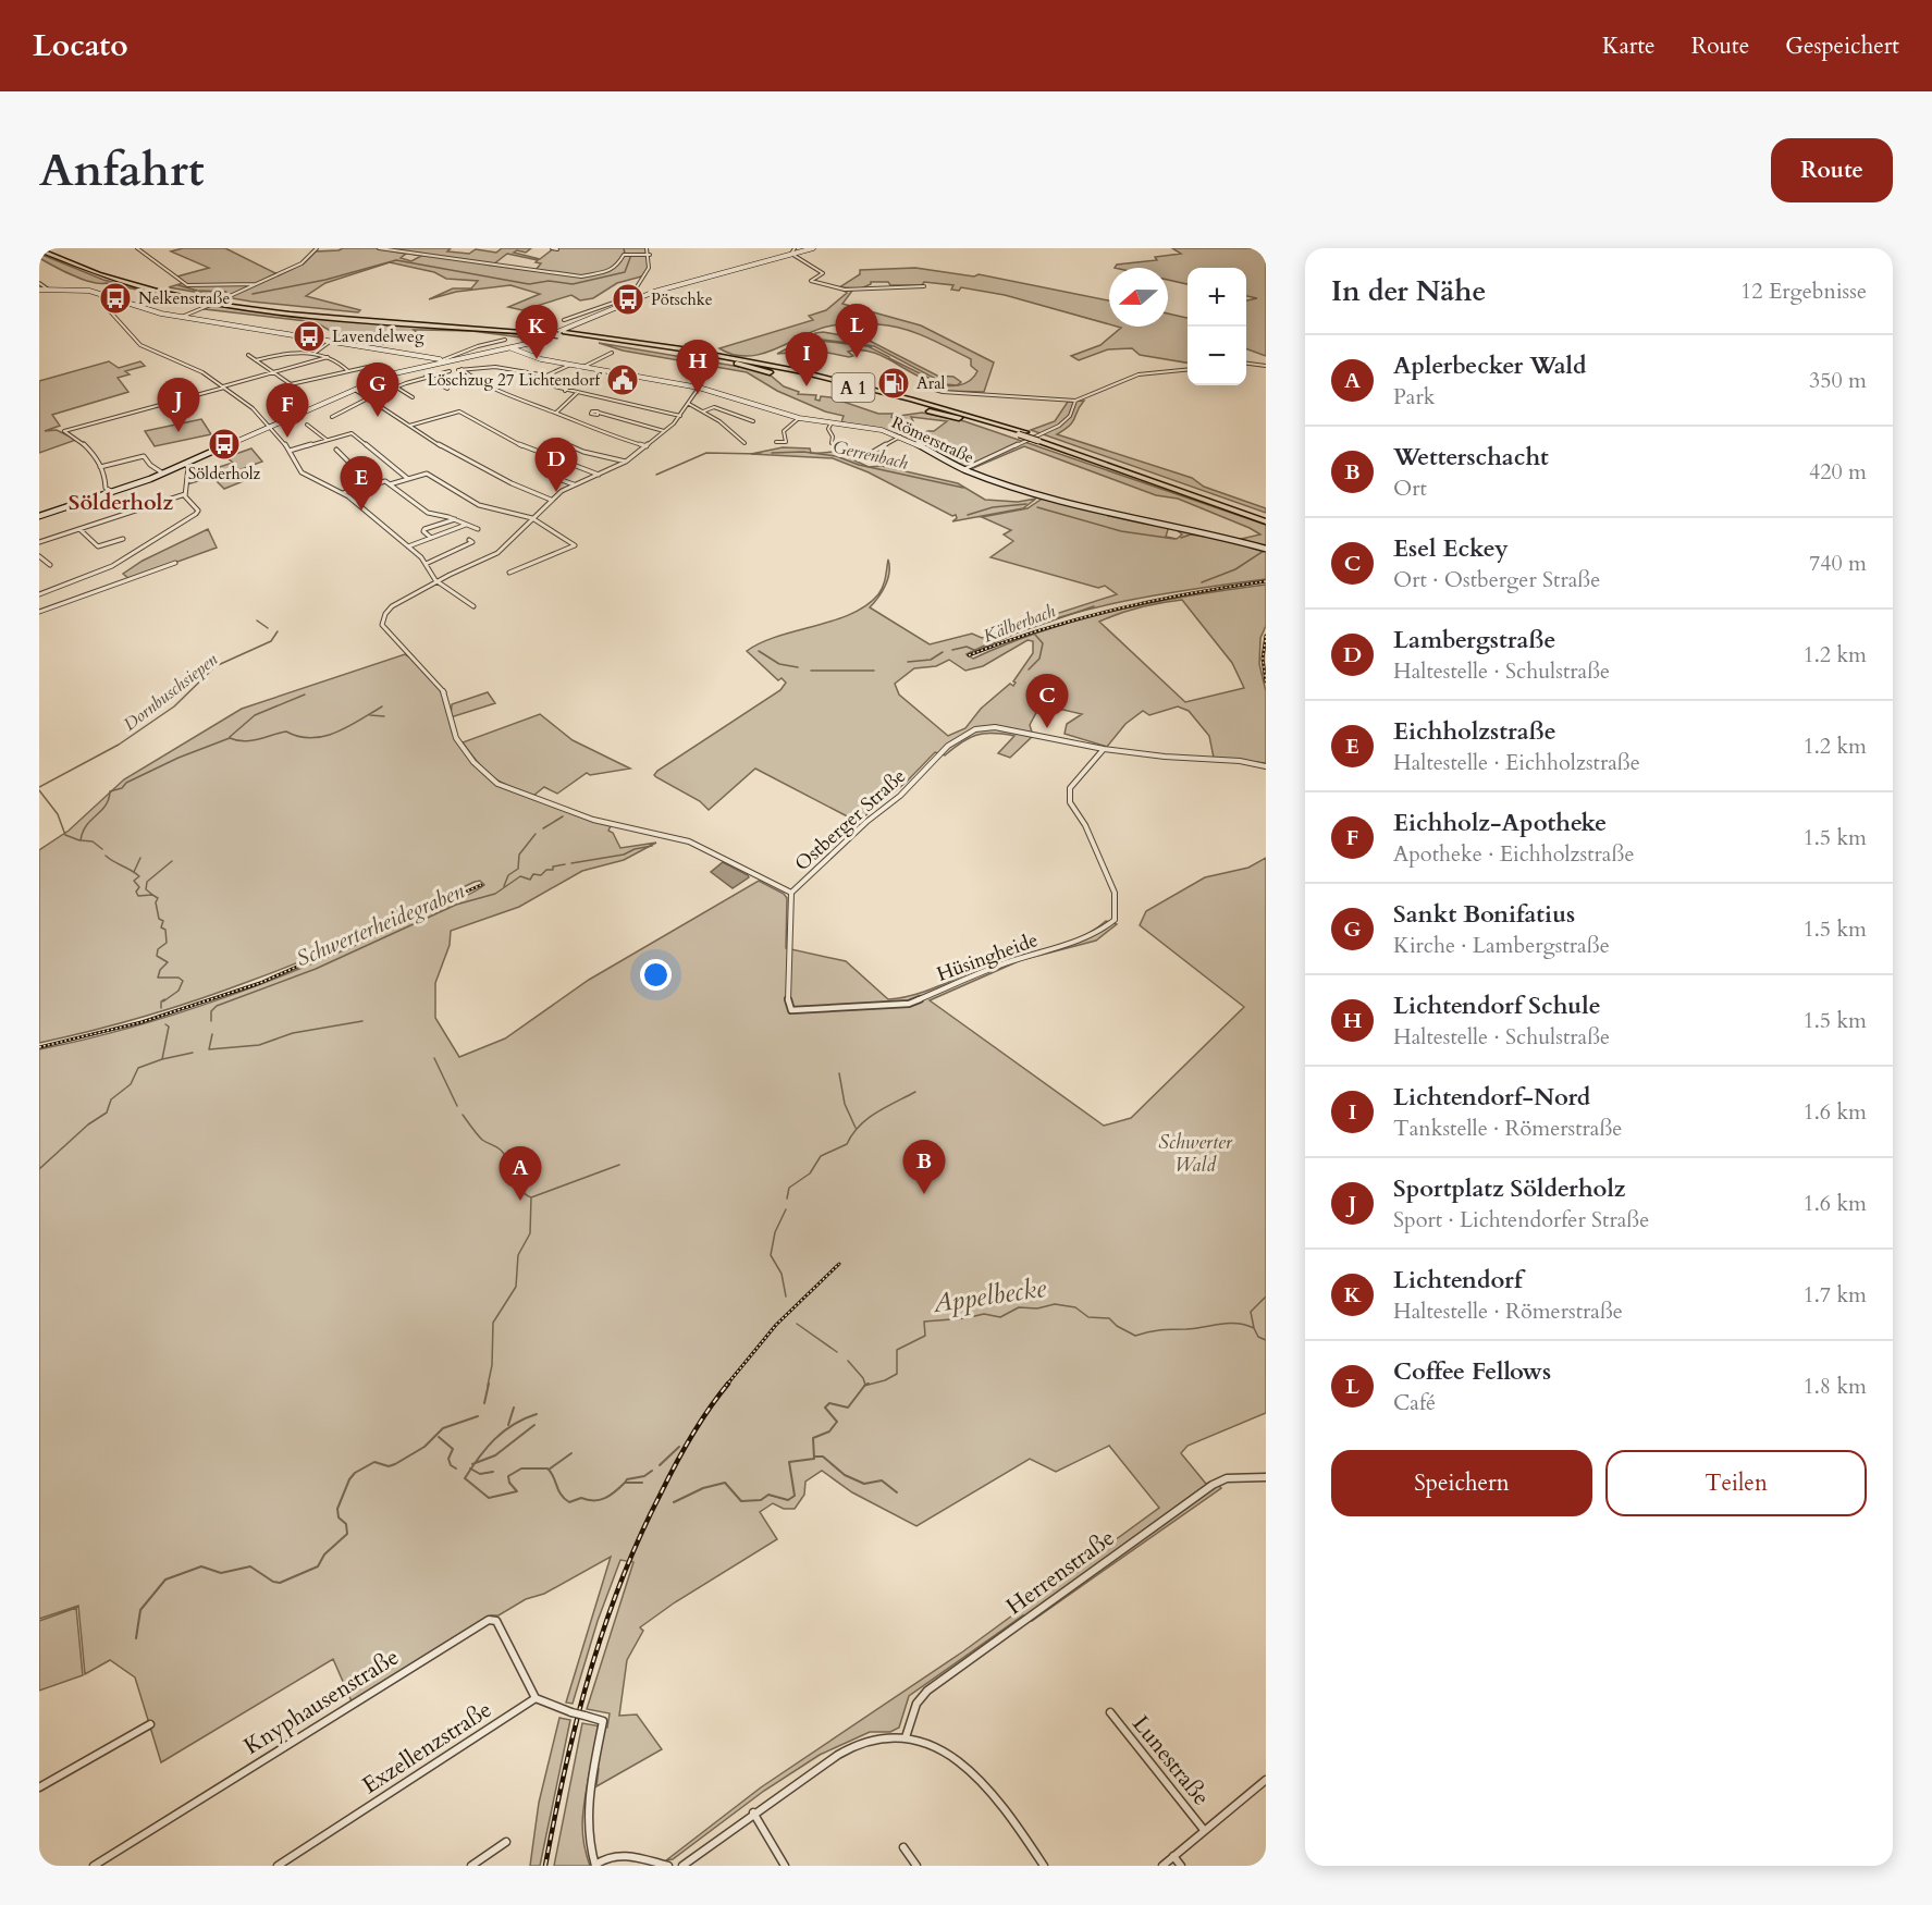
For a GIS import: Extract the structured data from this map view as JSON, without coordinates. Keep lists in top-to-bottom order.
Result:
{
  "streets": {
    "highway": ["A 1"],
    "street": [
      "Römerstraße",
      "Ostberger Straße",
      "Hüsingheide",
      "Herrenstraße",
      "Knyphausenstraße",
      "Exzellenzstraße",
      "Lunestraße"
    ]
  },
  "crossings": [
    ["Ostberger Straße", "Hüsingheide"],
    ["Knyphausenstraße", "Exzellenzstraße"]
  ],
  "districts": ["Sölderholz"],
  "water": [
    "Gerrenbach",
    "Kälberbach",
    "Dornbuschsiepen",
    "Schwerterheidegraben",
    "Appelbecke"
  ],
  "parks": ["Schwerter Wald"],
  "places": {
    "bus stop": [
      "Nelkenstraße",
      "Pötschke",
      "Lavendelweg",
      "Sölderholz"
    ],
    "public building": ["Löschzug 27 Lichtendorf"],
    "fuel station": ["Aral"]
  },
  "north": "left",
  "page": {
    "header": "Locato",
    "nav": ["Karte", "Route", "Gespeichert"],
    "buttons": [
      "Route",
      ["Speichern", "Teilen"]
    ],
    "title": "Anfahrt",
    "heading": ["In der Nähe", "12 Ergebnisse"],
    "map_buttons": ["+", "−"],
    "pins": [
      "L",
      "K",
      "I",
      "H",
      "G",
      "J",
      "F",
      "D",
      "E",
      "C",
      "B",
      "A"
    ],
    "list": [
      {
        "mark": "A",
        "name": "Aplerbecker Wald",
        "note": "Park",
        "value": "350 m"
      },
      {
        "mark": "B",
        "name": "Wetterschacht",
        "note": "Ort",
        "value": "420 m"
      },
      {
        "mark": "C",
        "name": "Esel Eckey",
        "note": "Ort · Ostberger Straße",
        "value": "740 m"
      },
      {
        "mark": "D",
        "name": "Lambergstraße",
        "note": "Haltestelle · Schulstraße",
        "value": "1.2 km"
      },
      {
        "mark": "E",
        "name": "Eichholzstraße",
        "note": "Haltestelle · Eichholzstraße",
        "value": "1.2 km"
      },
      {
        "mark": "F",
        "name": "Eichholz-Apotheke",
        "note": "Apotheke · Eichholzstraße",
        "value": "1.5 km"
      },
      {
        "mark": "G",
        "name": "Sankt Bonifatius",
        "note": "Kirche · Lambergstraße",
        "value": "1.5 km"
      },
      {
        "mark": "H",
        "name": "Lichtendorf Schule",
        "note": "Haltestelle · Schulstraße",
        "value": "1.5 km"
      },
      {
        "mark": "I",
        "name": "Lichtendorf-Nord",
        "note": "Tankstelle · Römerstraße",
        "value": "1.6 km"
      },
      {
        "mark": "J",
        "name": "Sportplatz Sölderholz",
        "note": "Sport · Lichtendorfer Straße",
        "value": "1.6 km"
      },
      {
        "mark": "K",
        "name": "Lichtendorf",
        "note": "Haltestelle · Römerstraße",
        "value": "1.7 km"
      },
      {
        "mark": "L",
        "name": "Coffee Fellows",
        "note": "Café",
        "value": "1.8 km"
      }
    ]
  }
}
